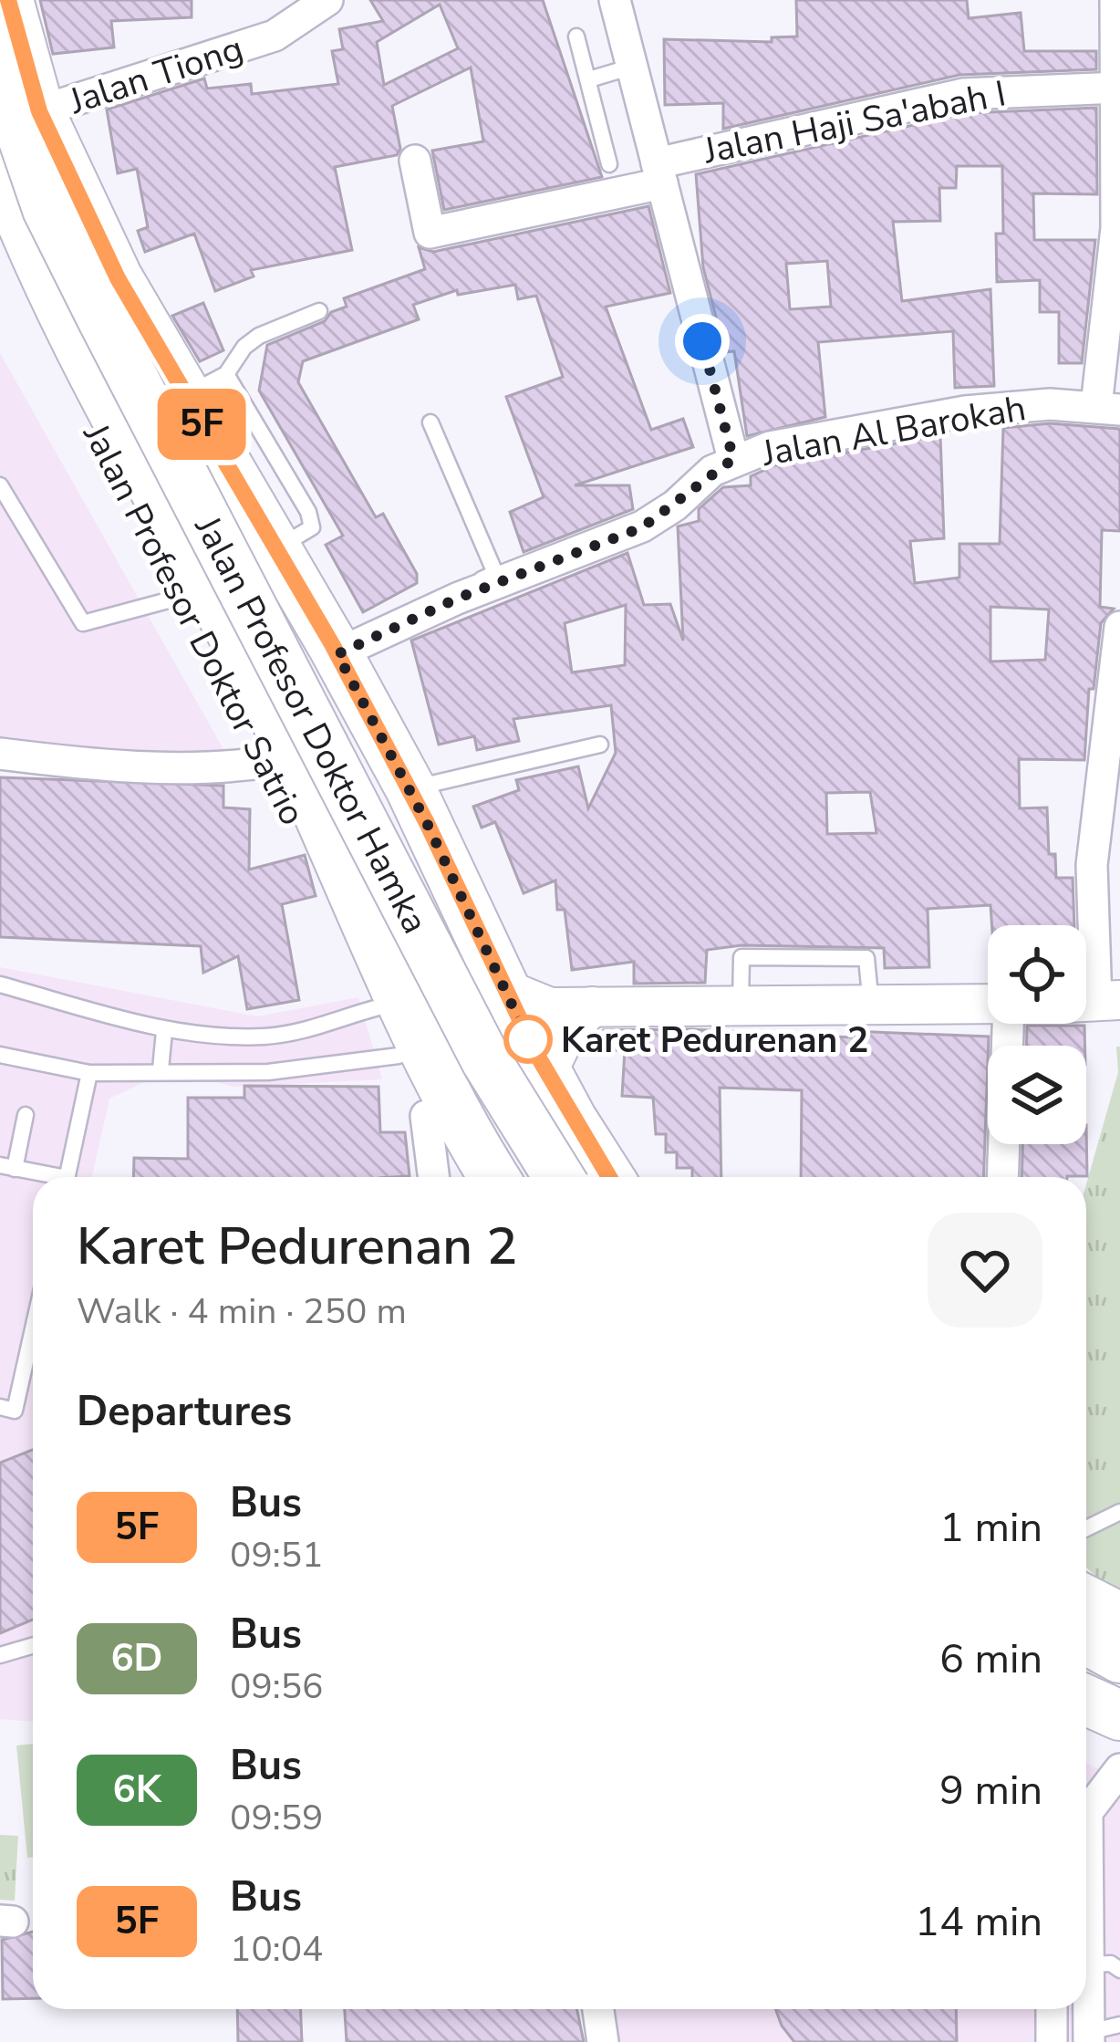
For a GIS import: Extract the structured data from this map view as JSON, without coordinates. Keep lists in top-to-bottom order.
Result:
{
  "streets": {
    "main road": ["Jalan Profesor Doktor Satrio", "Jalan Profesor Doktor Hamka"],
    "street": ["Jalan Tiong", "Jalan Haji Sa'abah I", "Jalan Al Barokah"]
  },
  "places": ["Karet Pedurenan 2"],
  "lines": ["bus line 5F"],
  "page": {
    "on_map": "5F",
    "heading": [
      ["Karet Pedurenan 2", "Walk · 4 min · 250 m"],
      "Departures"
    ],
    "list": [
      {
        "mark": "5F",
        "name": "Bus",
        "note": "09:51",
        "value": "1 min"
      },
      {
        "mark": "6D",
        "name": "Bus",
        "note": "09:56",
        "value": "6 min"
      },
      {
        "mark": "6K",
        "name": "Bus",
        "note": "09:59",
        "value": "9 min"
      },
      {
        "mark": "5F",
        "name": "Bus",
        "note": "10:04",
        "value": "14 min"
      }
    ]
  }
}
